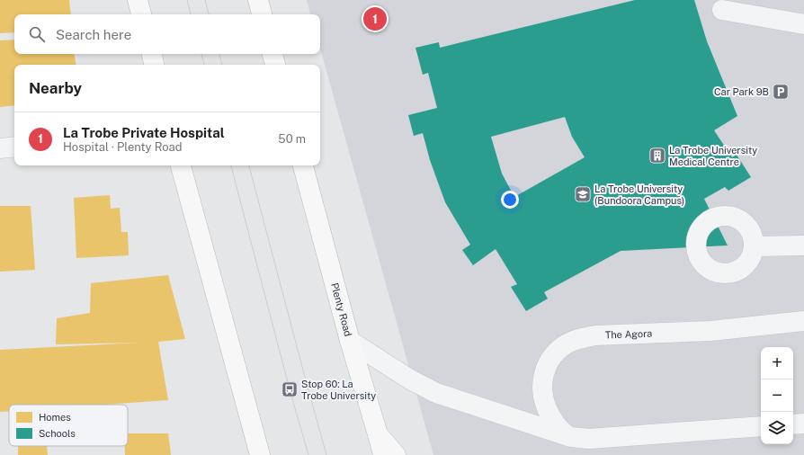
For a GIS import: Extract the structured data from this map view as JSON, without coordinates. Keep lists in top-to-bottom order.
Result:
{
  "streets": {
    "main road": ["Plenty Road"],
    "street": ["The Agora"]
  },
  "places": {
    "parking": ["Car Park 9B"],
    "building": ["La Trobe University Medical Centre"],
    "school or university": ["La Trobe University (Bundoora Campus)"],
    "bus stop": ["Stop 60: La Trobe University"]
  },
  "legend": ["Homes", "Schools"],
  "page": {
    "pins": "1",
    "search": "Search here",
    "heading": "Nearby",
    "list": [
      {
        "mark": "1",
        "name": "La Trobe Private Hospital",
        "note": "Hospital · Plenty Road",
        "value": "50 m"
      }
    ],
    "map_buttons": ["+", "−"]
  }
}
